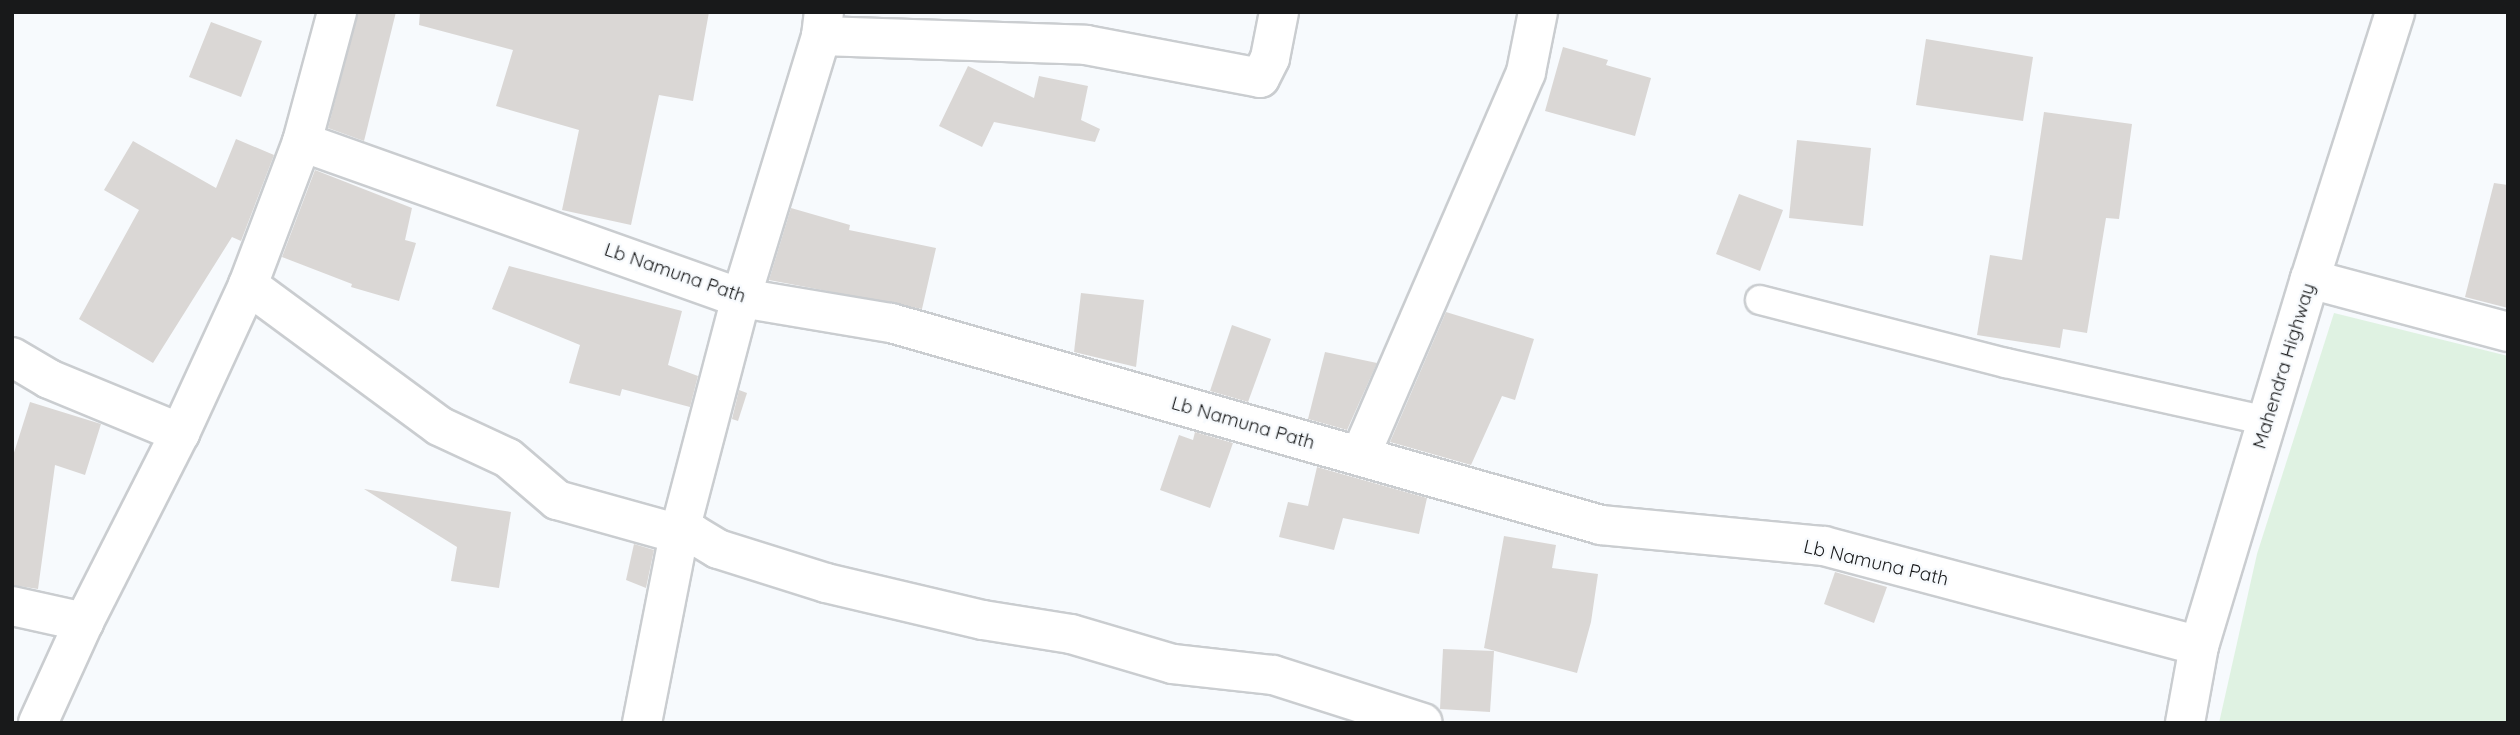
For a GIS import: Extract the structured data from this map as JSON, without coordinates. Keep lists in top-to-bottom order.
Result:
{
  "streets": {
    "main road": ["Lb Namuna Path", "Mahendra Highway"]
  },
  "crossings": [
    ["Lb Namuna Path", "Mahendra Highway"]
  ]
}
